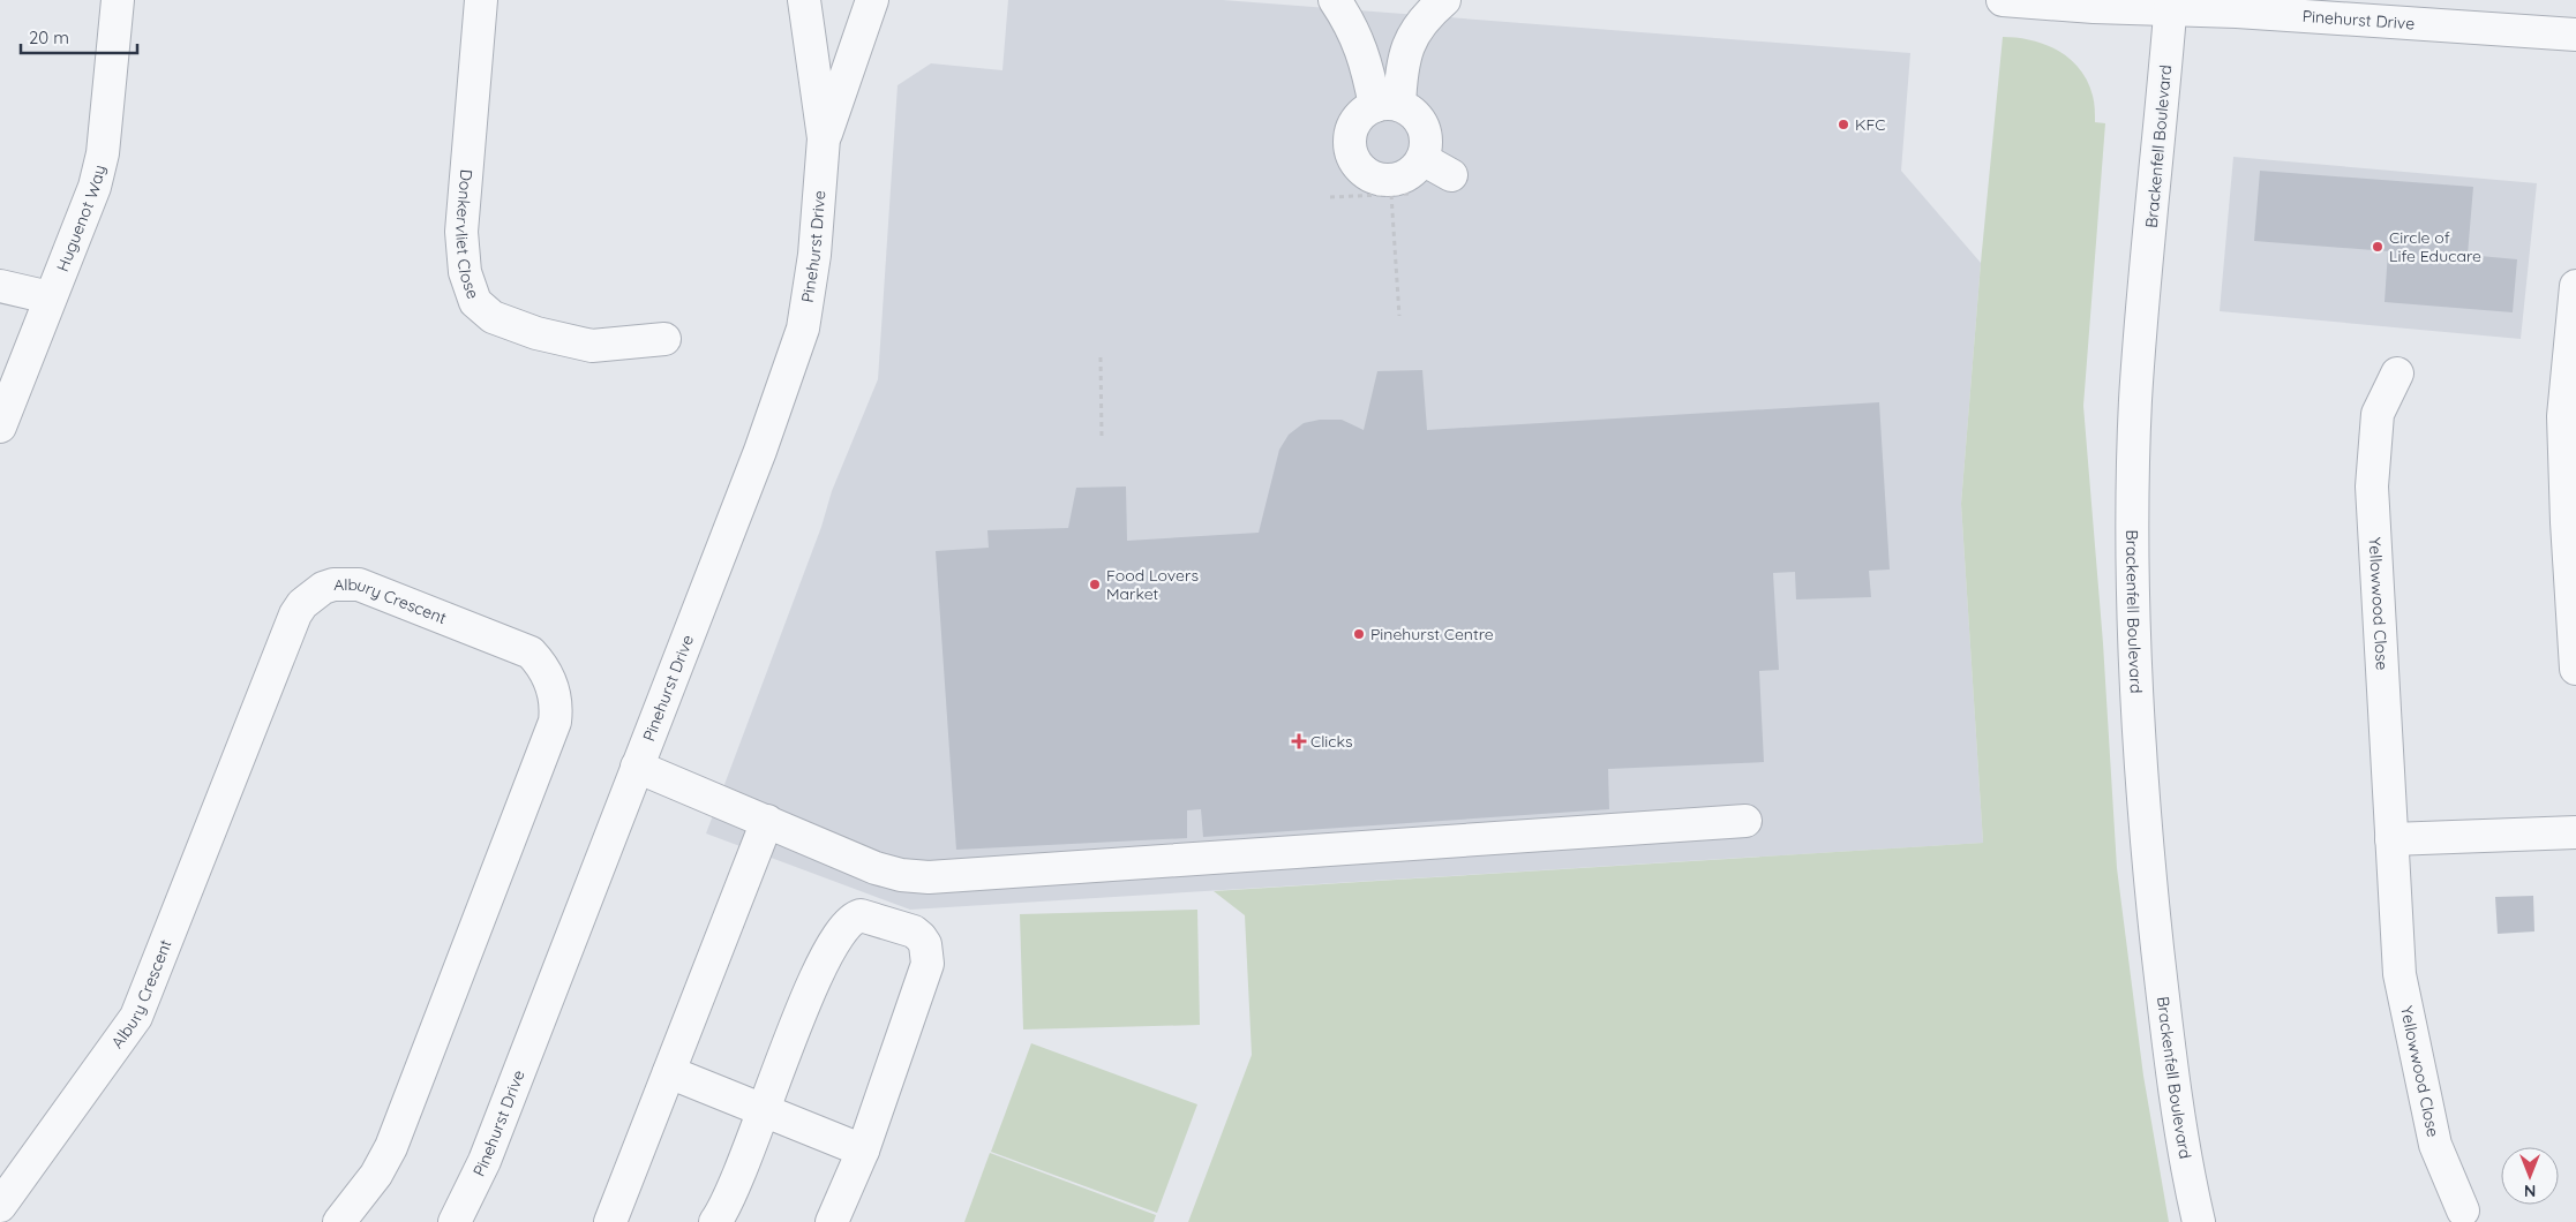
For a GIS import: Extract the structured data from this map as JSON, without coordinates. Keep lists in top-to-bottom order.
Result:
{
  "streets": {
    "street": [
      "Pinehurst Drive",
      "Brackenfell Boulevard",
      "Huguenot Way",
      "Donkervliet Close",
      "Albury Crescent",
      "Yellowwood Close"
    ]
  },
  "crossings": [
    ["Pinehurst Drive", "Brackenfell Boulevard"]
  ],
  "places": {
    "other": [
      "KFC",
      "Circle of Life Educare",
      "Food Lovers Market",
      "Pinehurst Centre"
    ],
    "health": ["Clicks"]
  },
  "scale_bar": "20 m",
  "north": "bottom"
}
